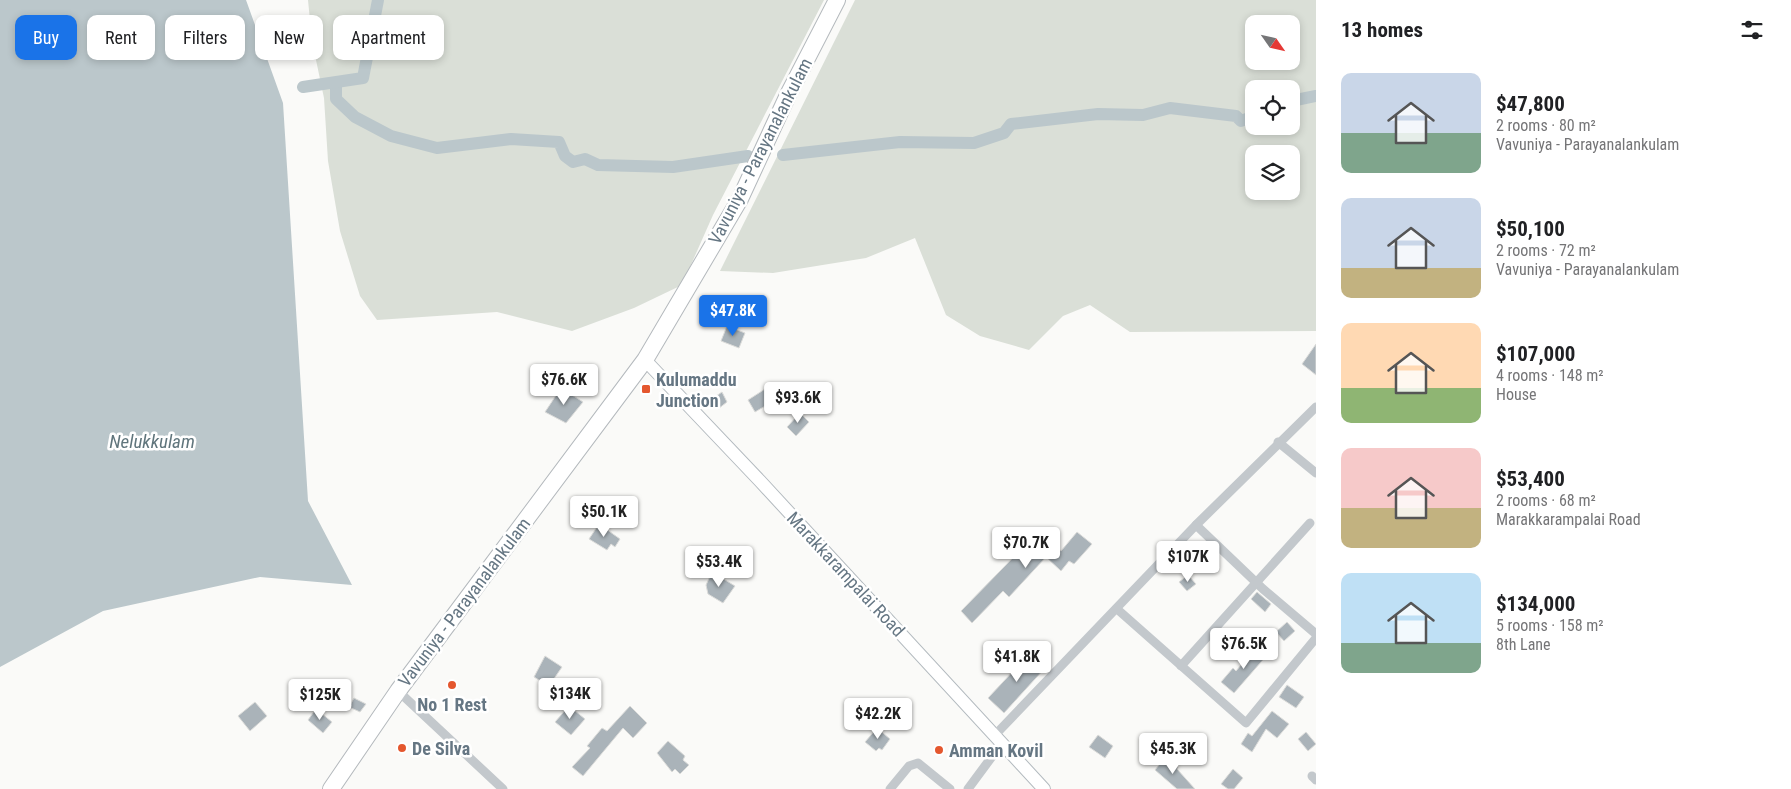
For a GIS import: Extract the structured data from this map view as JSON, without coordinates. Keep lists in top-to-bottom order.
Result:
{
  "streets": {
    "highway": ["Vavuniya - Parayanalankulam"],
    "street": ["Marakkarampalai Road"]
  },
  "crossings": [
    ["Vavuniya - Parayanalankulam", "Marakkarampalai Road"]
  ],
  "water": ["Nelukkulam"],
  "places": {
    "transit": ["Kulumaddu Junction"],
    "other": ["No 1 Rest", "De Silva", "Amman Kovil"]
  },
  "north": "bottom right",
  "page": {
    "heading": "13 homes",
    "chip": [
      "Buy",
      "Rent",
      "Filters",
      "New",
      "Apartment"
    ],
    "list": [
      {
        "name": "$47,800",
        "note": "2 rooms · 80 m² · Vavuniya - Parayanalankulam"
      },
      {
        "name": "$50,100",
        "note": "2 rooms · 72 m² · Vavuniya - Parayanalankulam"
      },
      {
        "name": "$107,000",
        "note": "4 rooms · 148 m² · House"
      },
      {
        "name": "$53,400",
        "note": "2 rooms · 68 m² · Marakkarampalai Road"
      },
      {
        "name": "$134,000",
        "note": "5 rooms · 158 m² · 8th Lane"
      }
    ],
    "price": [
      "$47.8K",
      "$76.6K",
      "$93.6K",
      "$50.1K",
      "$70.7K",
      "$107K",
      "$53.4K",
      "$76.5K",
      "$41.8K",
      "$134K",
      "$125K",
      "$42.2K",
      "$45.3K"
    ]
  }
}
